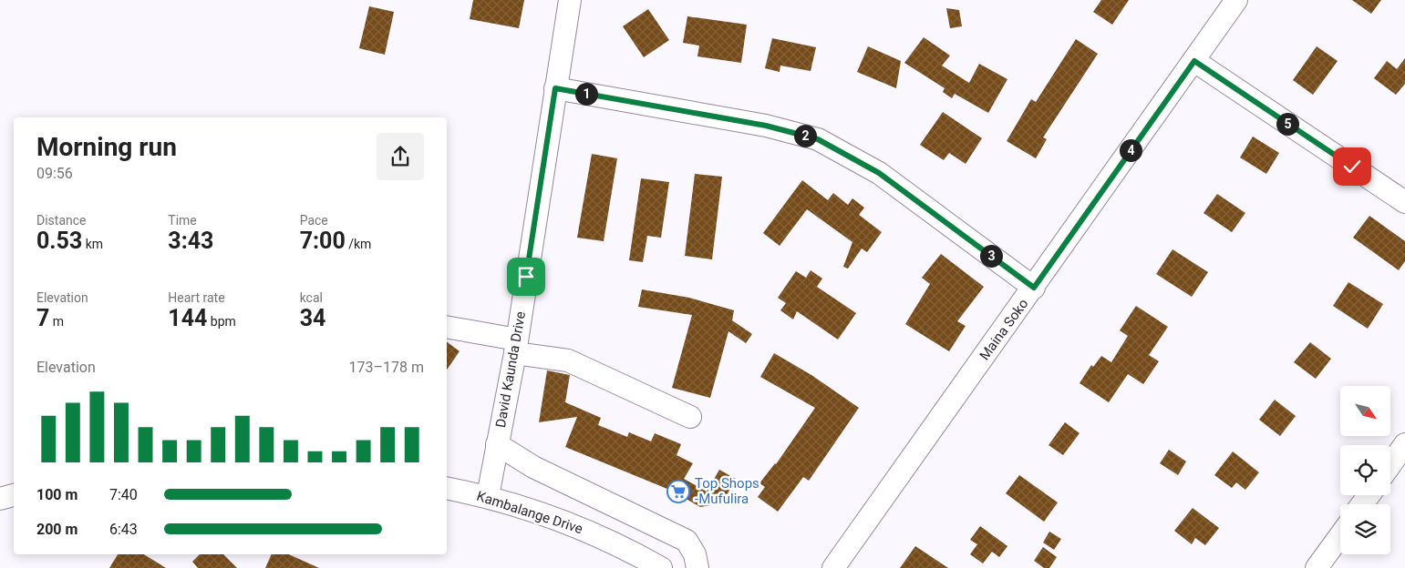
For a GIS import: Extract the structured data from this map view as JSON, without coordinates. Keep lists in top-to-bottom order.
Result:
{
  "streets": {
    "street": ["Maina Soko", "David Kaunda Drive", "Kambalange Drive"]
  },
  "crossings": [
    ["David Kaunda Drive", "Kambalange Drive"]
  ],
  "places": {
    "supermarket": ["Top Shops -Mufulira"]
  },
  "north": "bottom right",
  "page": {
    "pins": [
      "1",
      "5",
      "2",
      "4",
      "3"
    ],
    "heading": ["Morning run", "09:56"],
    "stats": [
      ["Distance", "0.53 km"],
      ["Time", "3:43"],
      ["Pace", "7:00 /km"],
      ["Elevation", "7 m"],
      ["Heart rate", "144 bpm"],
      ["kcal", "34"]
    ],
    "chart": ["Elevation", "173–178 m"],
    "list": [
      {
        "name": "100 m",
        "note": "7:40"
      },
      {
        "name": "200 m",
        "note": "6:43"
      }
    ]
  }
}
